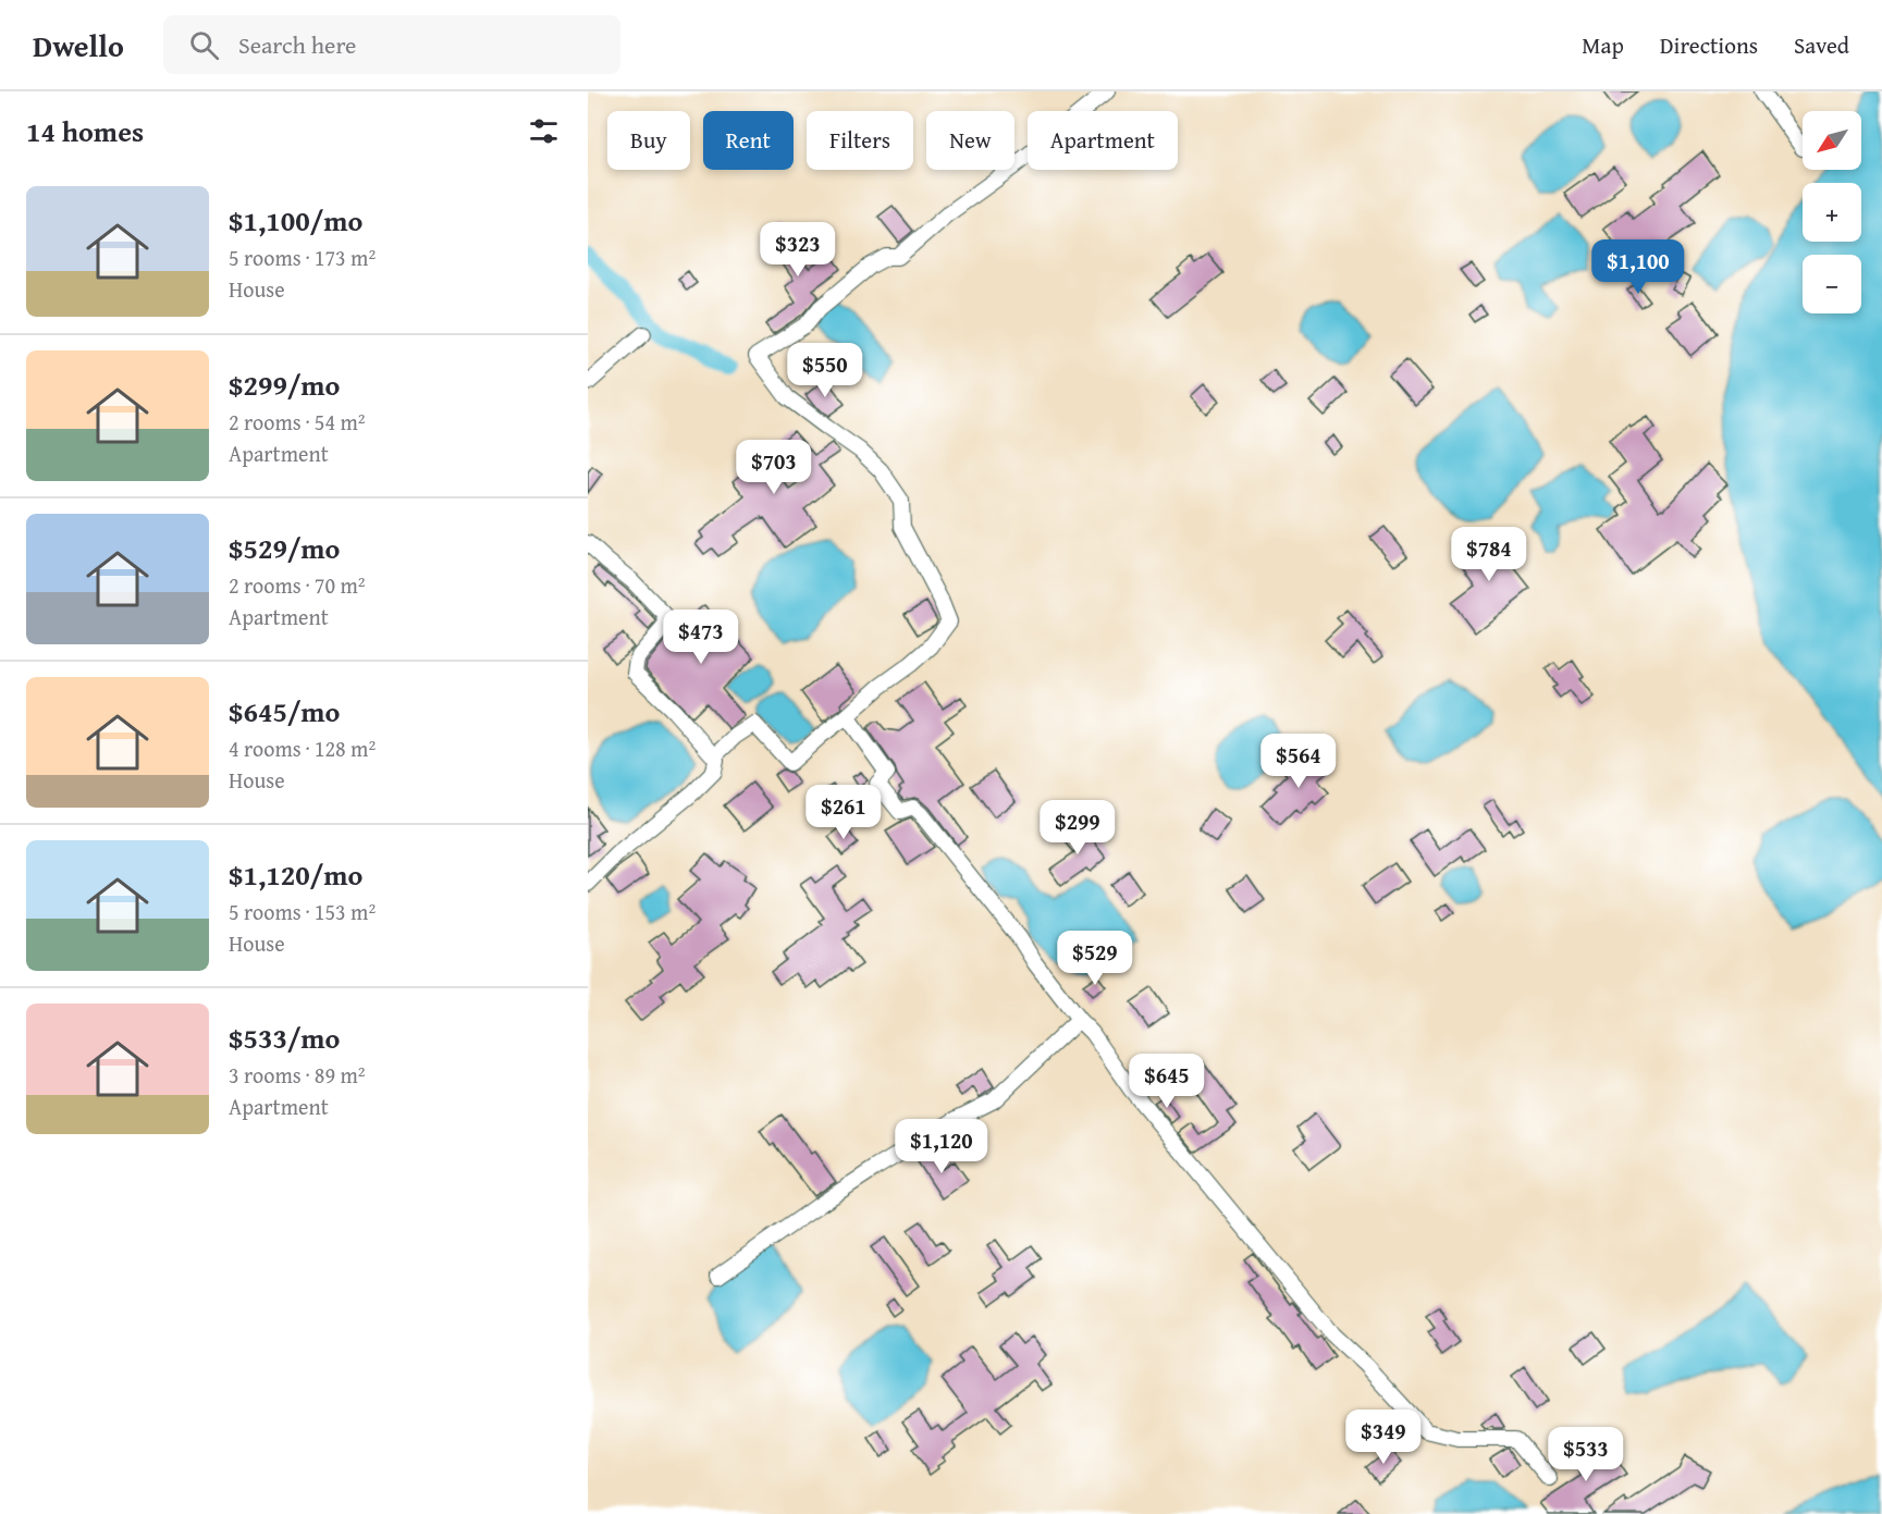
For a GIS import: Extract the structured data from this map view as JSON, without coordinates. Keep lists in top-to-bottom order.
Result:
{
  "north": "bottom left",
  "page": {
    "header": "Dwello",
    "search": "Search here",
    "nav": ["Map", "Directions", "Saved"],
    "heading": "14 homes",
    "map_buttons": ["+", "−"],
    "chip": [
      "Buy",
      "Rent",
      "Filters",
      "New",
      "Apartment"
    ],
    "list": [
      {
        "name": "$1,100/mo",
        "note": "5 rooms · 173 m² · House"
      },
      {
        "name": "$299/mo",
        "note": "2 rooms · 54 m² · Apartment"
      },
      {
        "name": "$529/mo",
        "note": "2 rooms · 70 m² · Apartment"
      },
      {
        "name": "$645/mo",
        "note": "4 rooms · 128 m² · House"
      },
      {
        "name": "$1,120/mo",
        "note": "5 rooms · 153 m² · House"
      },
      {
        "name": "$533/mo",
        "note": "3 rooms · 89 m² · Apartment"
      }
    ],
    "price": [
      "$323",
      "$1,100",
      "$550",
      "$703",
      "$784",
      "$473",
      "$564",
      "$261",
      "$299",
      "$529",
      "$645",
      "$1,120",
      "$349",
      "$533"
    ]
  }
}
